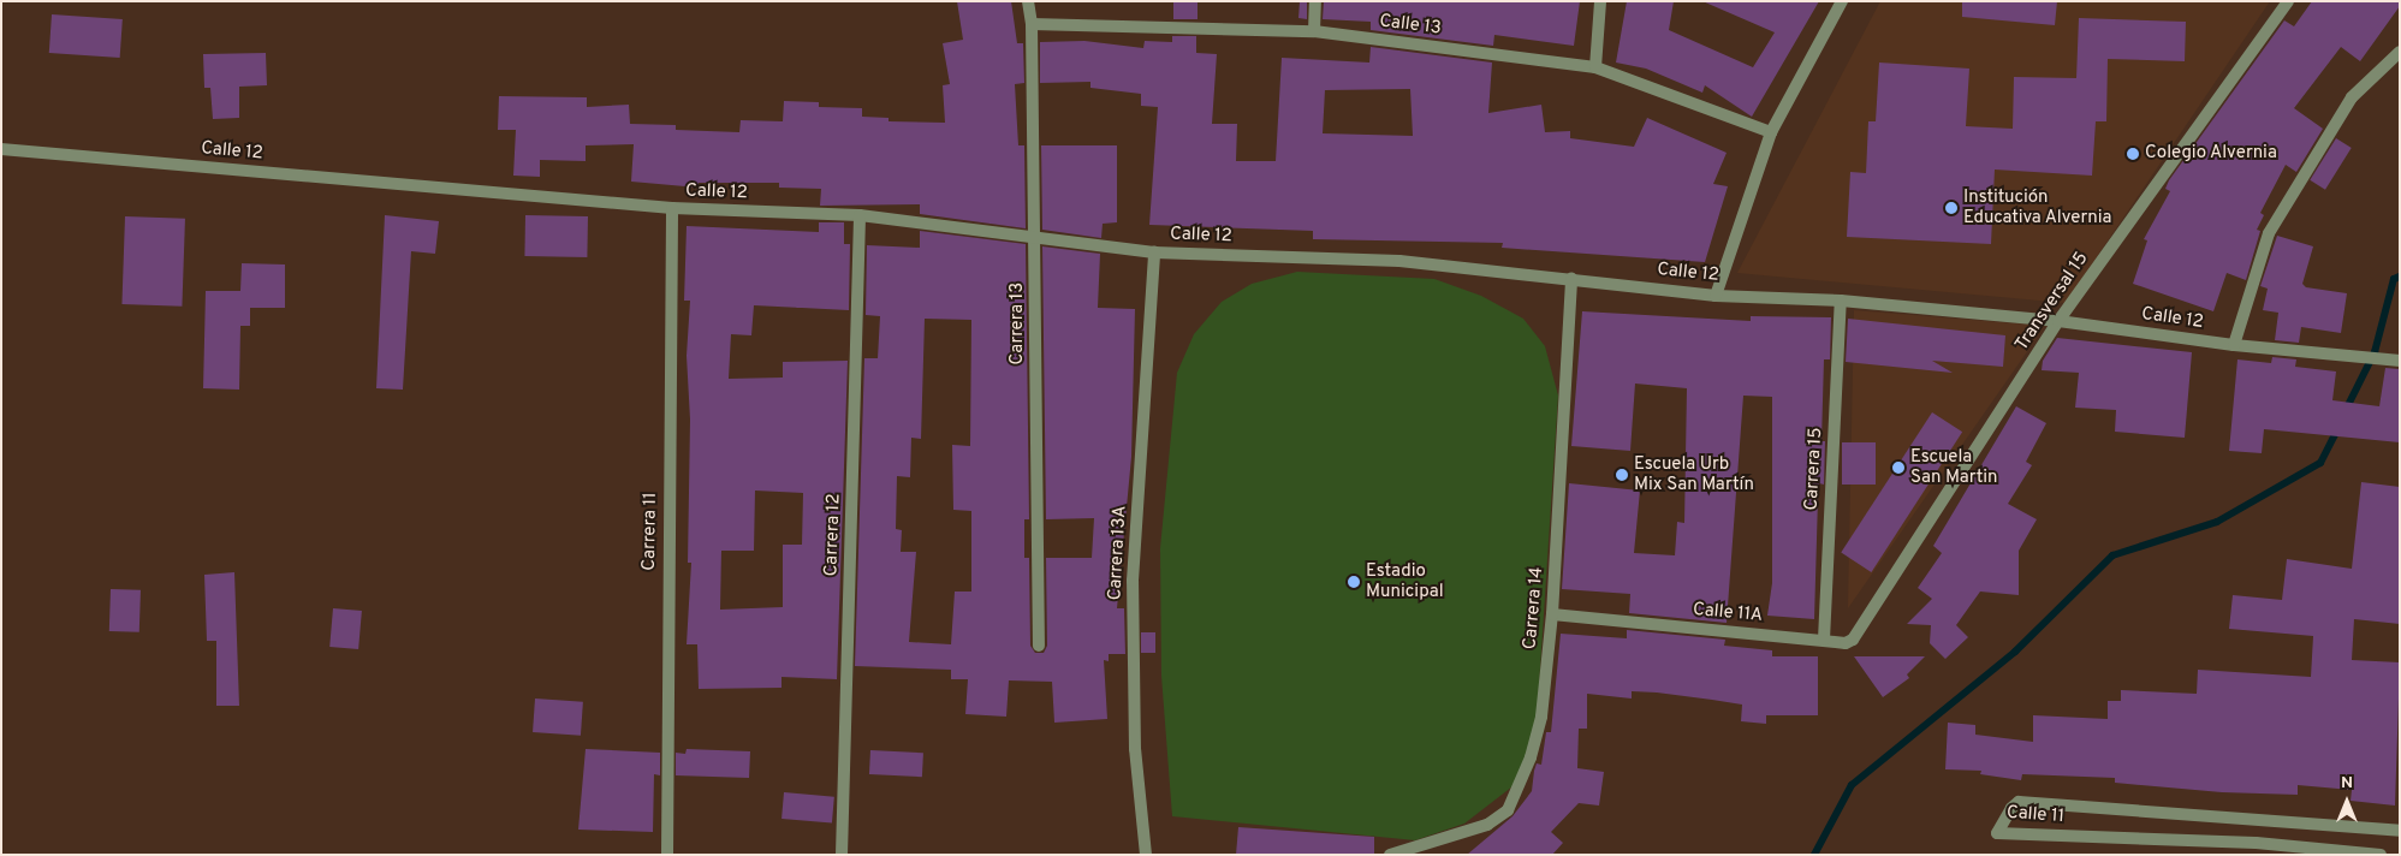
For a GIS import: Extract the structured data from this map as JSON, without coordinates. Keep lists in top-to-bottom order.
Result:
{
  "streets": {
    "street": [
      "Calle 13",
      "Calle 12",
      "Transversal 15",
      "Carrera 13",
      "Carrera 15",
      "Carrera 11",
      "Carrera 12",
      "Carrera 13A",
      "Carrera 14",
      "Calle 11A",
      "Calle 11"
    ]
  },
  "crossings": [
    ["Calle 13", "Carrera 13"],
    ["Calle 12", "Transversal 15"],
    ["Calle 12", "Carrera 13"],
    ["Calle 12", "Carrera 15"],
    ["Calle 12", "Carrera 11"],
    ["Calle 12", "Carrera 12"],
    ["Calle 12", "Carrera 13A"],
    ["Calle 12", "Carrera 14"],
    ["Transversal 15", "Calle 11A"],
    ["Carrera 15", "Calle 11A"],
    ["Carrera 14", "Calle 11A"]
  ],
  "places": [
    "Colegio Alvernia",
    "Institución Educativa Alvernia",
    "Escuela San Martin",
    "Escuela Urb Mix San Martín",
    "Estadio Municipal"
  ],
  "north": "top"
}
